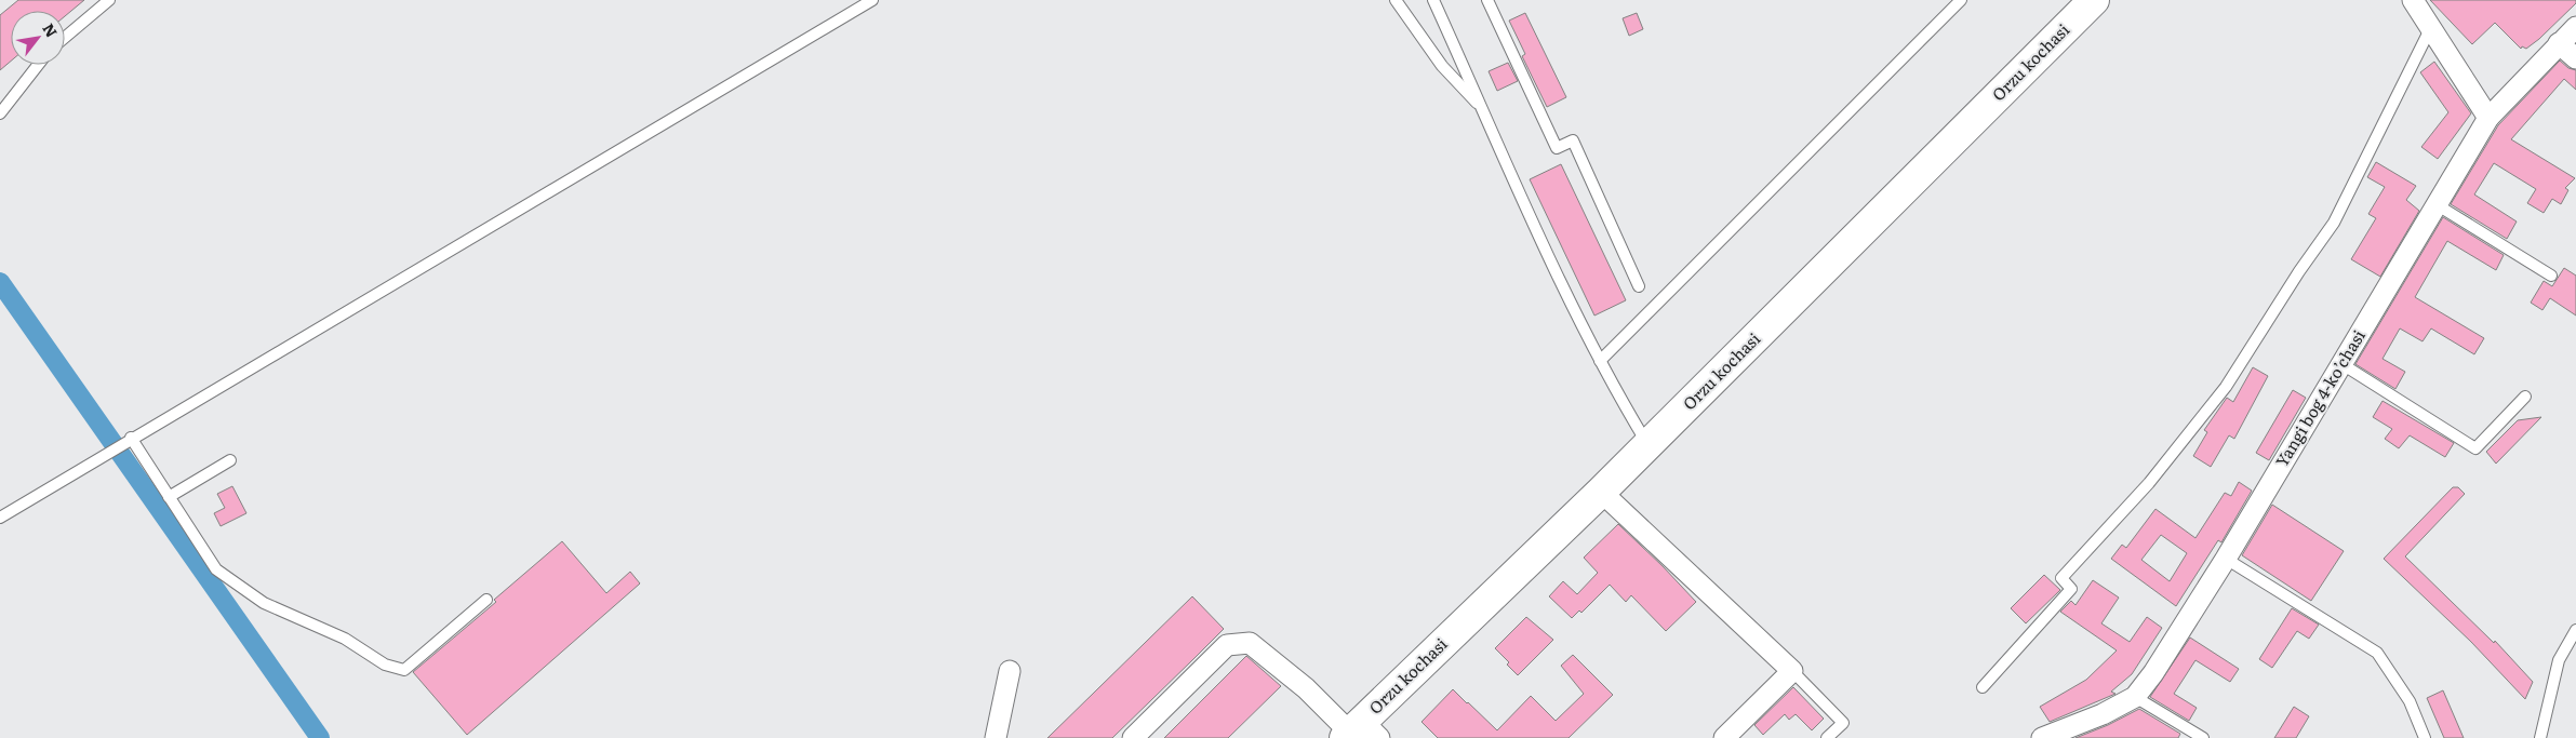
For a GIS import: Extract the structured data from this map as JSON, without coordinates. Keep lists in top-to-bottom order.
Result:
{
  "streets": {
    "main road": ["Orzu kochasi"],
    "street": ["Yangi bog 4-koʼchasi"]
  },
  "north": "top right"
}
